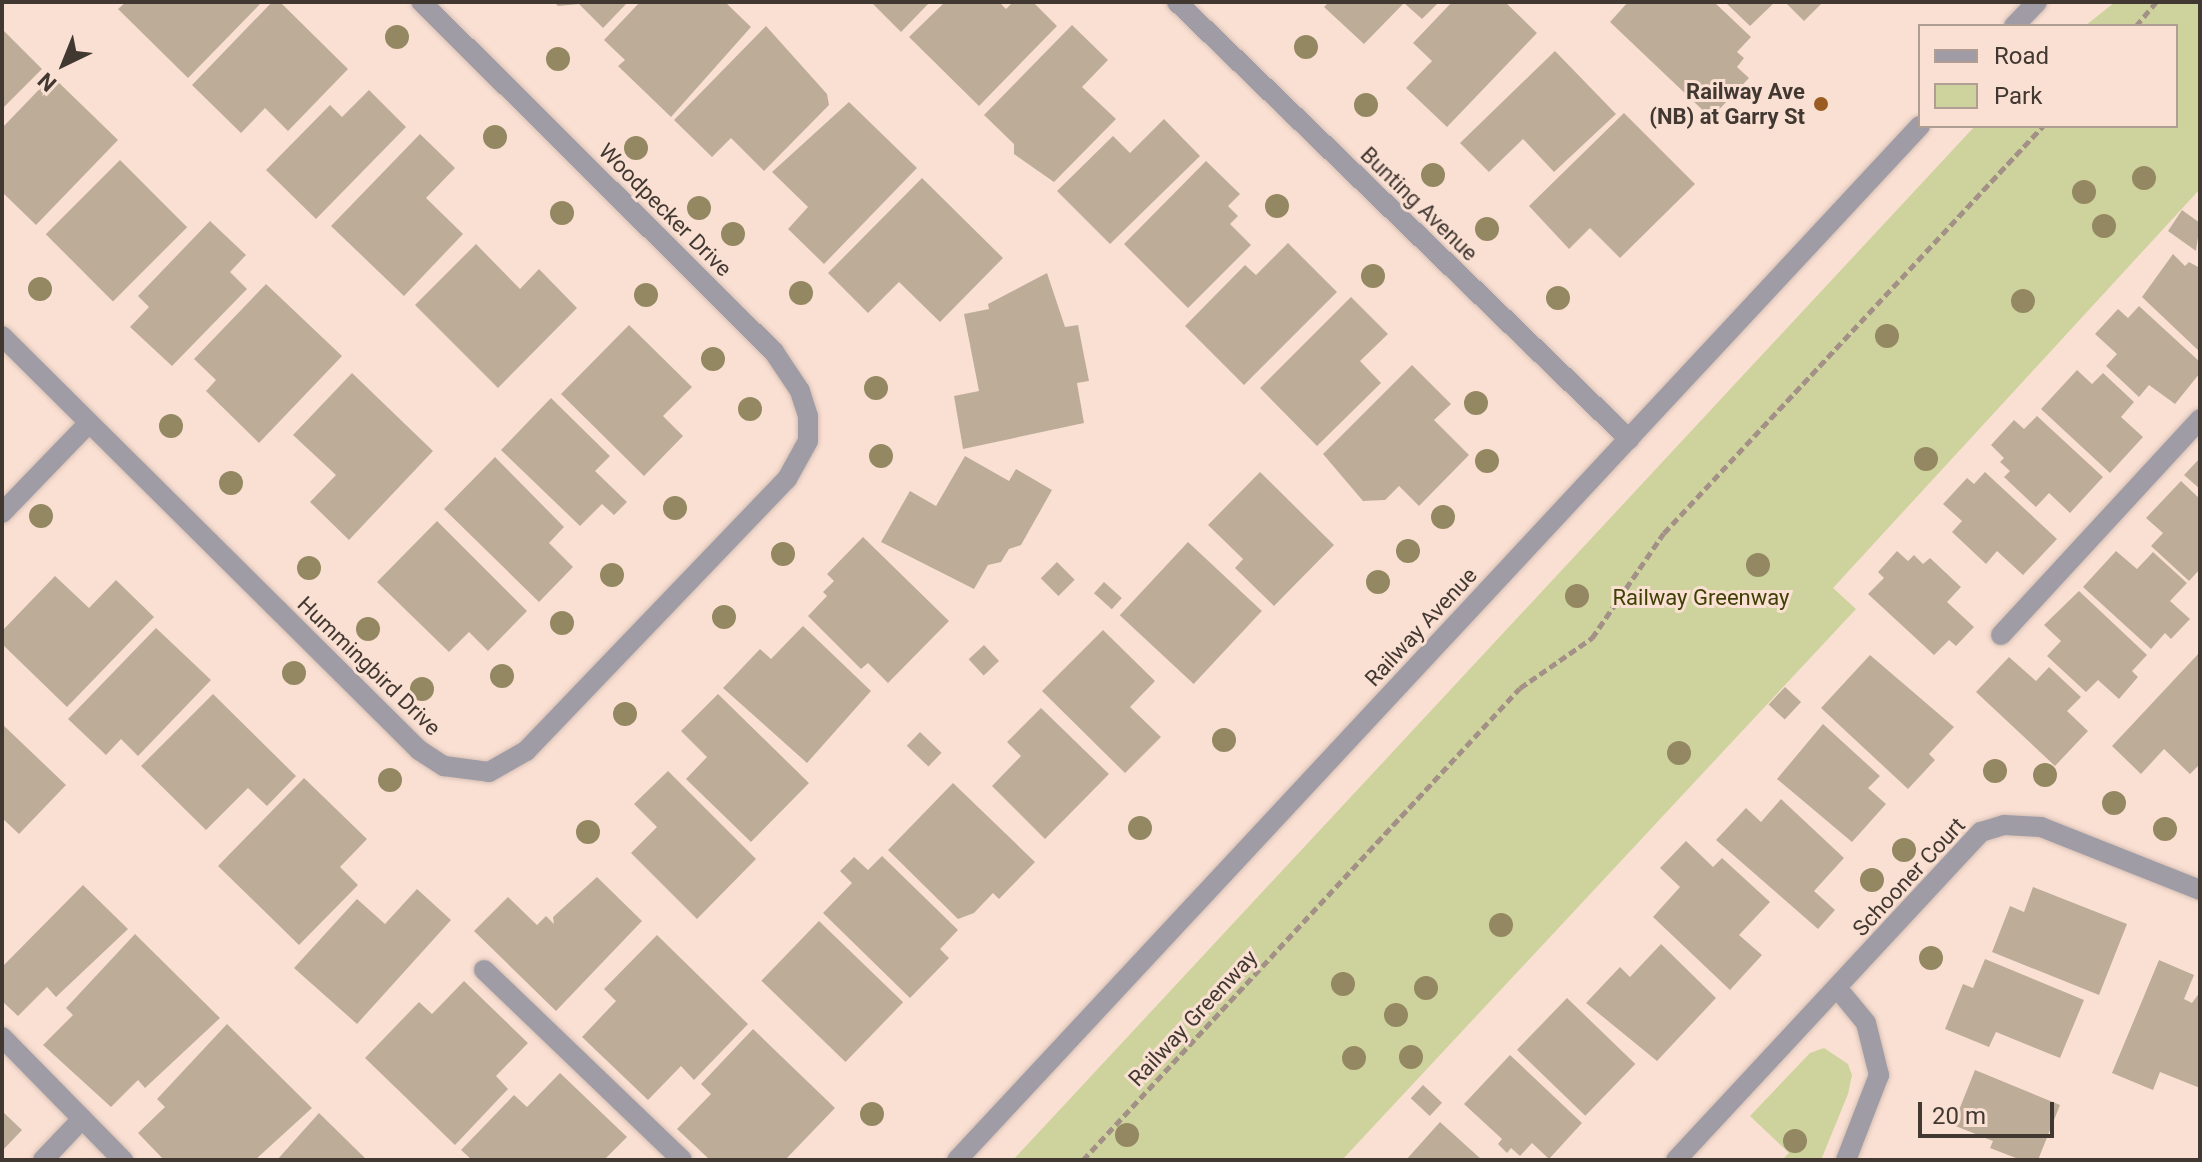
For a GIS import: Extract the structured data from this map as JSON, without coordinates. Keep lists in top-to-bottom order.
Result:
{
  "streets": {
    "street": [
      "Bunting Avenue",
      "Woodpecker Drive",
      "Railway Avenue",
      "Hummingbird Drive",
      "Schooner Court"
    ],
    "path": ["Railway Greenway"]
  },
  "crossings": [
    ["Bunting Avenue", "Railway Avenue"],
    ["Woodpecker Drive", "Hummingbird Drive"]
  ],
  "parks": ["Railway Greenway"],
  "places": ["Railway Ave (NB) at Garry St"],
  "legend": ["Road", "Park"],
  "scale_bar": "20 m",
  "north": "bottom left"
}
